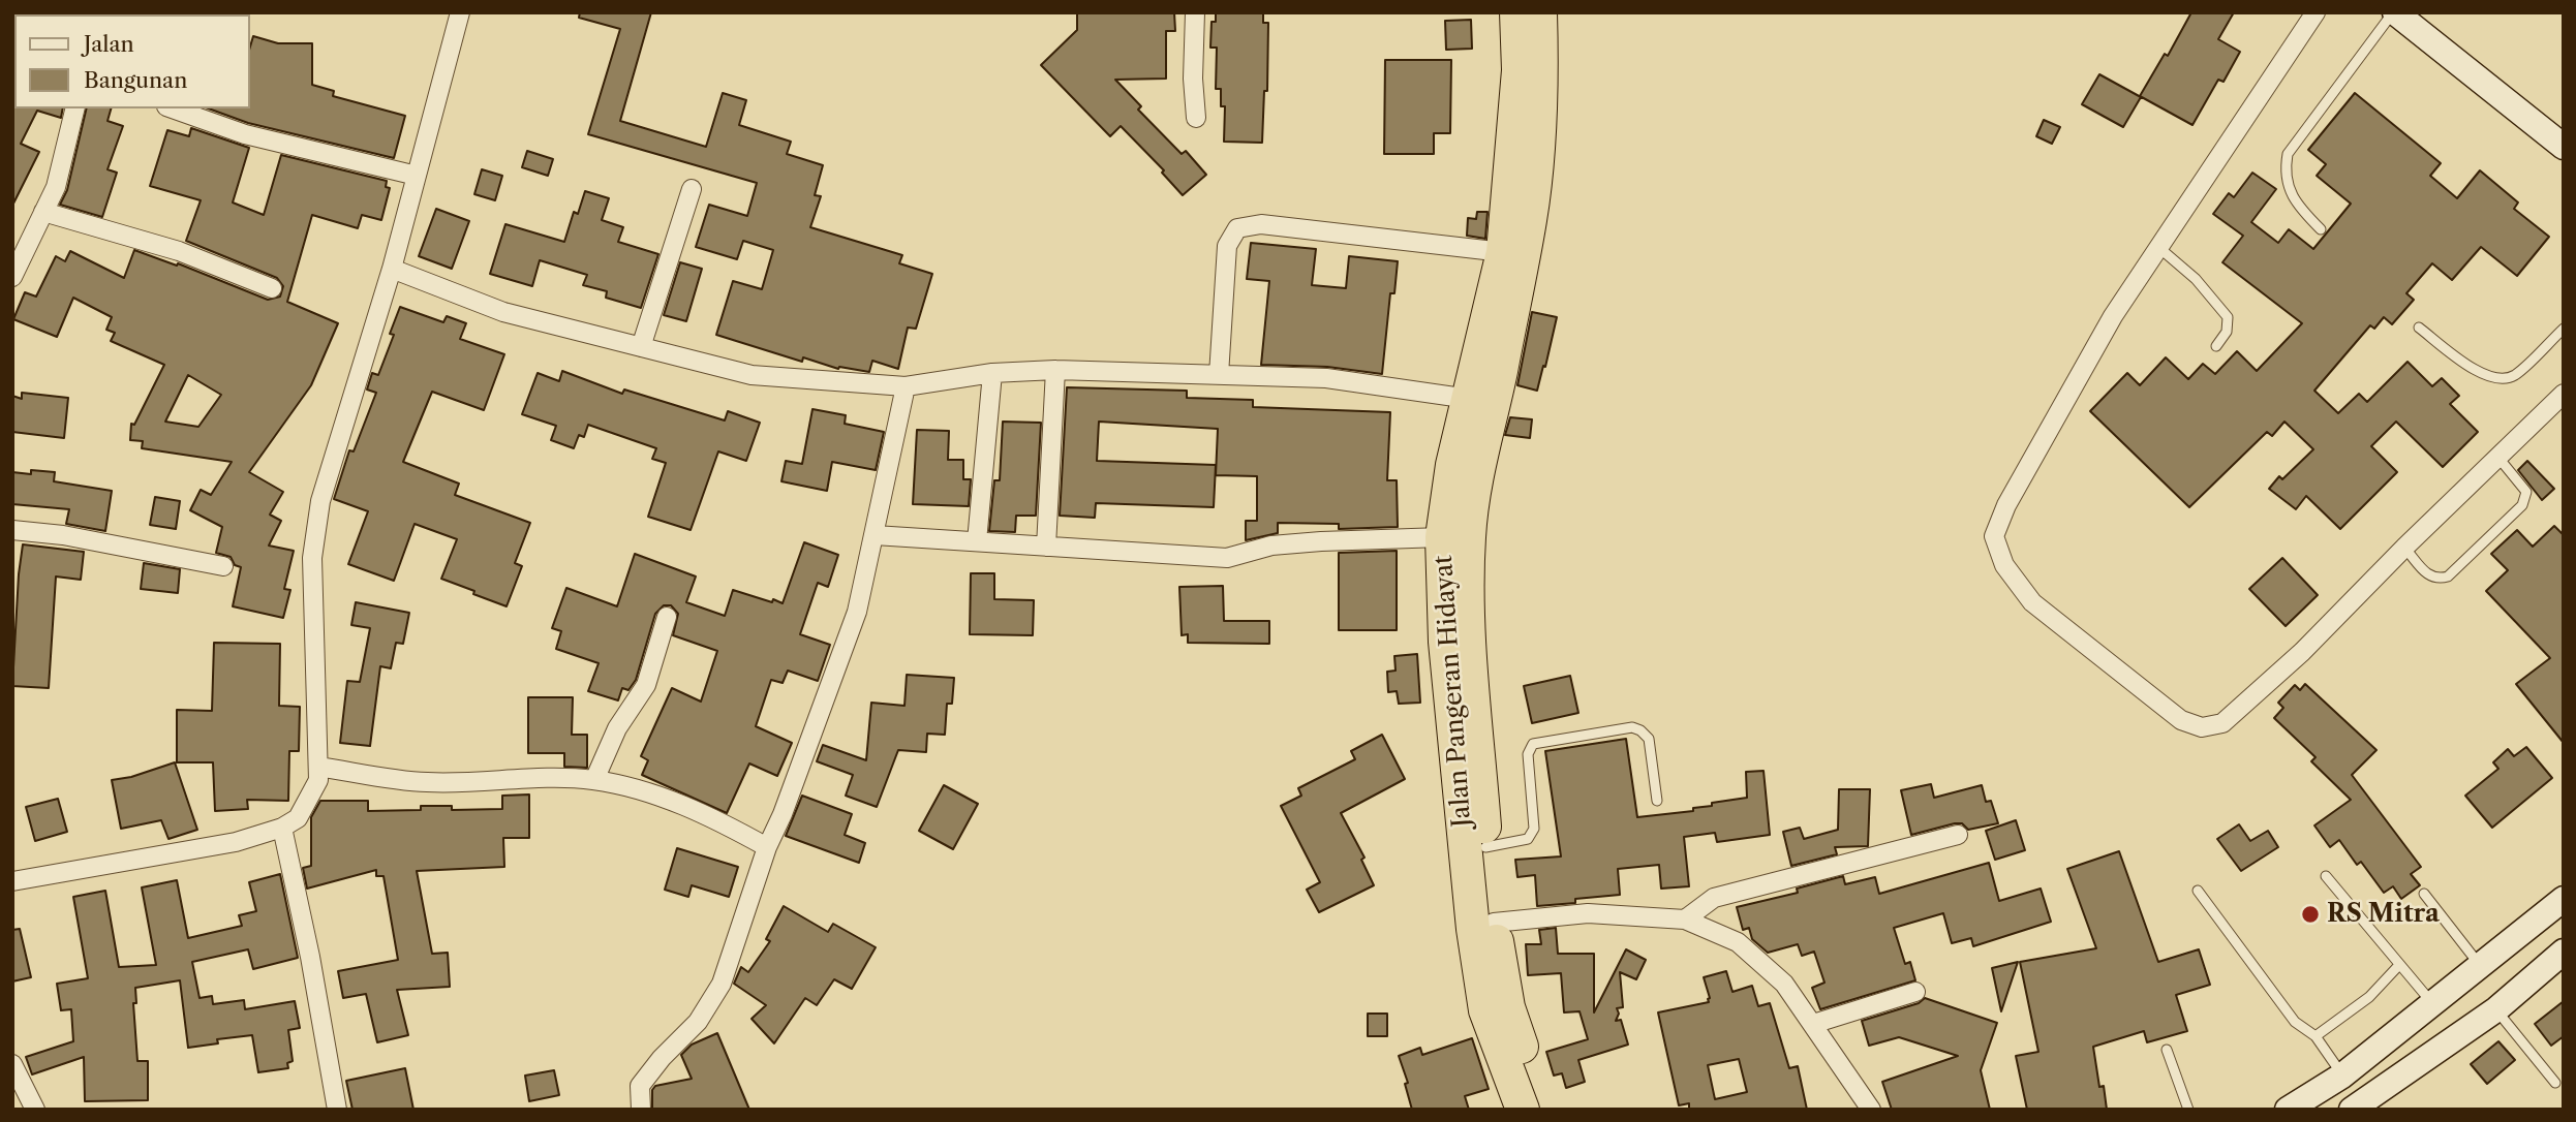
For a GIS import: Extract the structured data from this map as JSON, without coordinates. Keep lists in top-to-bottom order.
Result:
{
  "streets": {
    "highway": ["Jalan Pangeran Hidayat"]
  },
  "places": ["RS Mitra"],
  "legend": ["Jalan", "Bangunan"]
}
